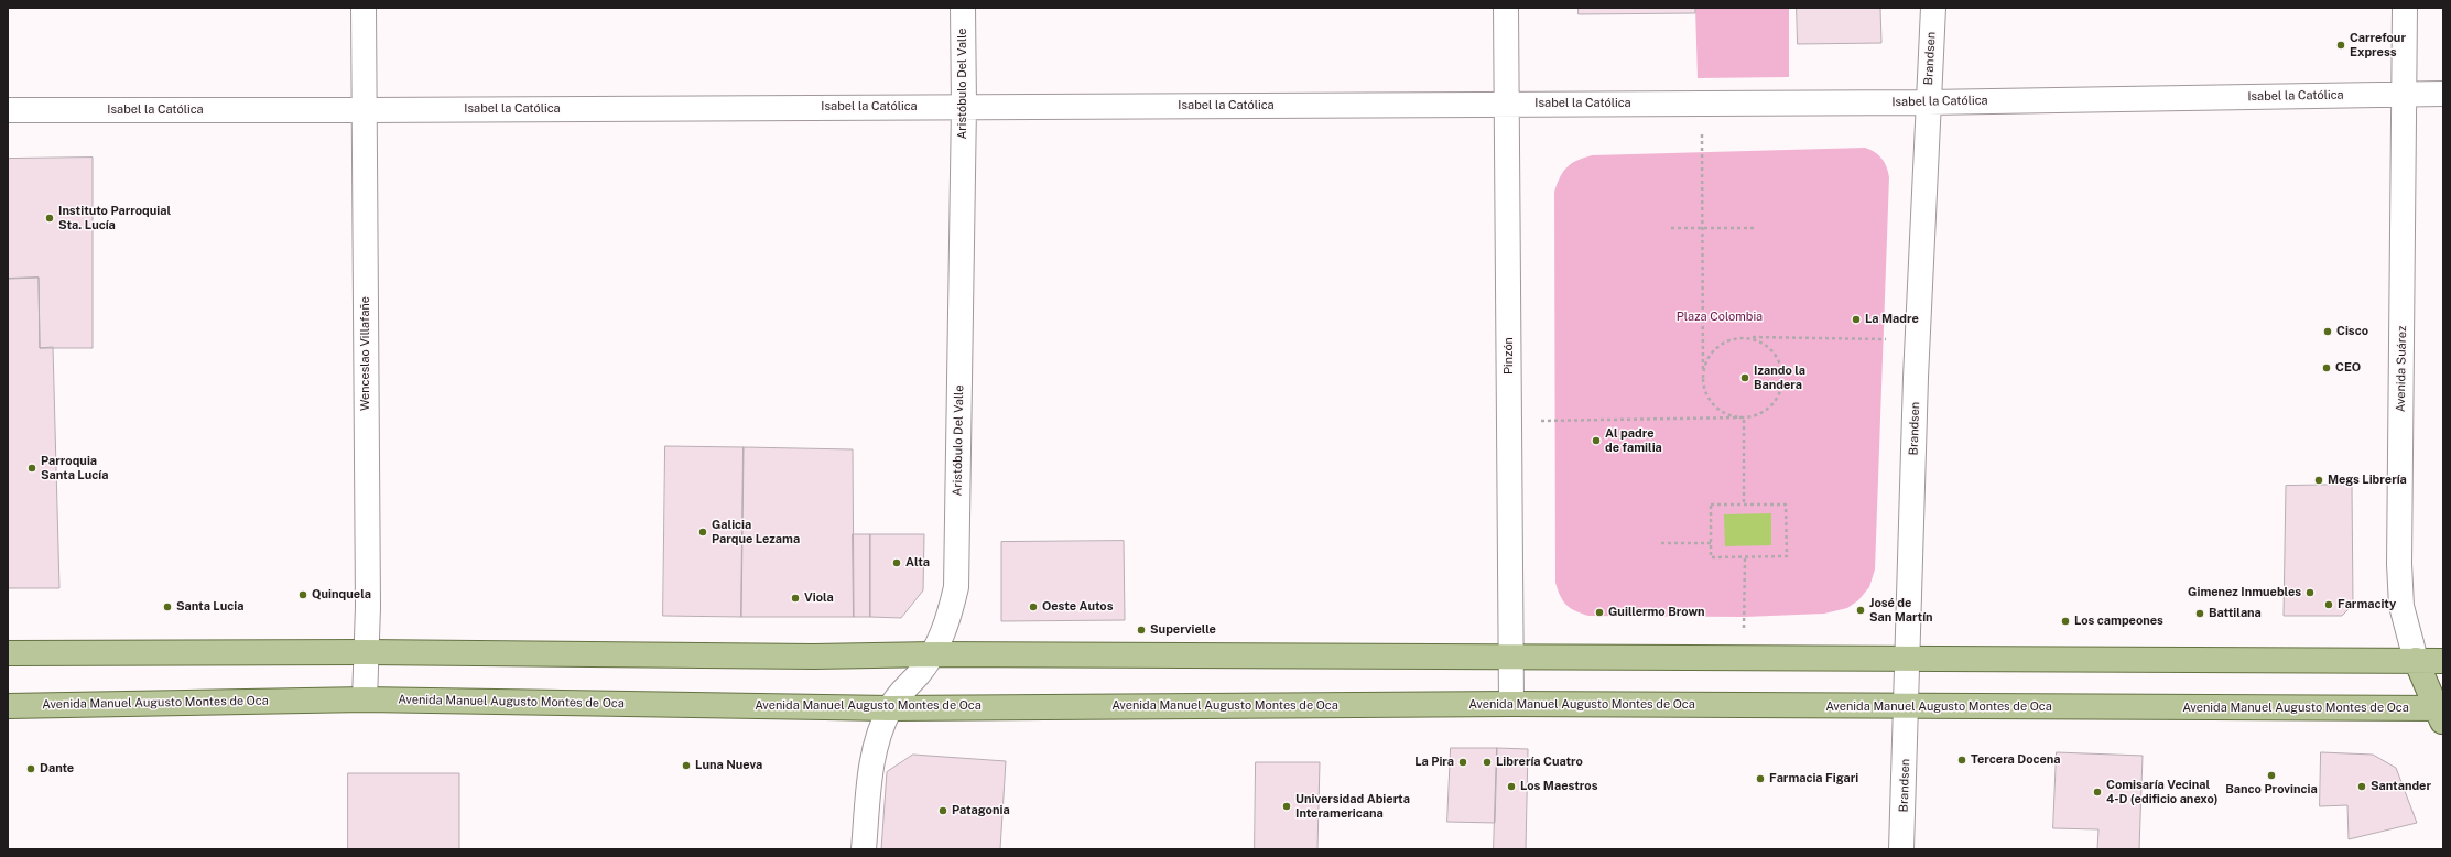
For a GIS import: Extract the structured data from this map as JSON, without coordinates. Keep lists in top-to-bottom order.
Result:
{
  "streets": {
    "main road": ["Avenida Suárez", "Avenida Manuel Augusto Montes de Oca"],
    "street": [
      "Brandsen",
      "Aristóbulo Del Valle",
      "Isabel la Católica",
      "Wenceslao Villafañe",
      "Pinzón"
    ]
  },
  "crossings": [
    ["Brandsen", "Isabel la Católica"],
    ["Brandsen", "Avenida Manuel Augusto Montes de Oca"],
    ["Aristóbulo Del Valle", "Isabel la Católica"],
    ["Aristóbulo Del Valle", "Avenida Manuel Augusto Montes de Oca"],
    ["Isabel la Católica", "Wenceslao Villafañe"],
    ["Isabel la Católica", "Pinzón"],
    ["Isabel la Católica", "Avenida Suárez"],
    ["Wenceslao Villafañe", "Avenida Manuel Augusto Montes de Oca"],
    ["Pinzón", "Avenida Manuel Augusto Montes de Oca"],
    ["Avenida Suárez", "Avenida Manuel Augusto Montes de Oca"]
  ],
  "parks": ["Plaza Colombia"],
  "places": [
    "Carrefour Express",
    "Instituto Parroquial Sta. Lucía",
    "La Madre",
    "Cisco",
    "CEO",
    "Izando la Bandera",
    "Al padre de familia",
    "Parroquia Santa Lucía",
    "Megs Librería",
    "Galicia Parque Lezama",
    "Alta",
    "Gimenez Inmuebles",
    "Quinquela",
    "Viola",
    "Farmacity",
    "Santa Lucia",
    "Oeste Autos",
    "José de San Martín",
    "Guillermo Brown",
    "Battilana",
    "Los campeones",
    "Supervielle",
    "Tercera Docena",
    "La Pira",
    "Librería Cuatro",
    "Luna Nueva",
    "Dante",
    "Banco Provincia",
    "Farmacia Figari",
    "Los Maestros",
    "Santander",
    "Comisaría Vecinal 4-D (edificio anexo)",
    "Universidad Abierta Interamericana",
    "Patagonia"
  ]
}
